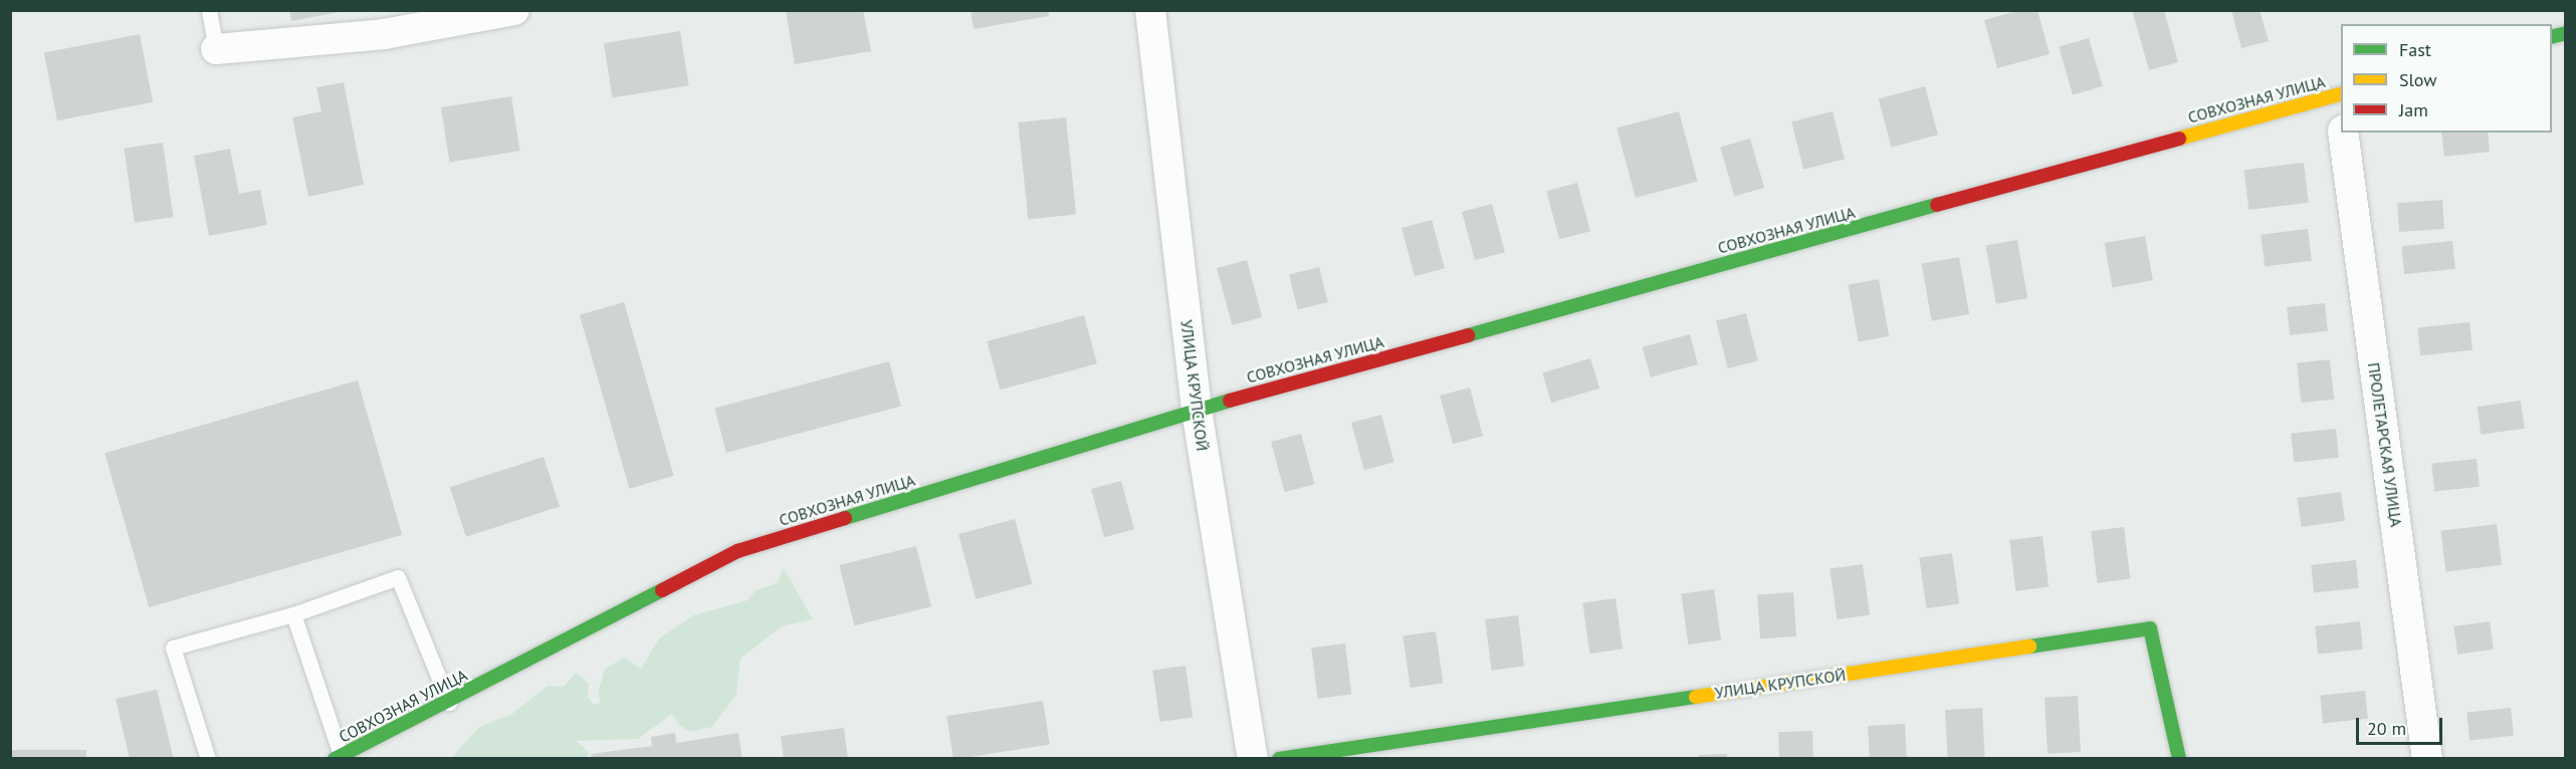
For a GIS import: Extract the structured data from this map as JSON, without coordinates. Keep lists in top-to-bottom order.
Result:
{
  "streets": {
    "street": ["СОВХОЗНАЯ УЛИЦА", "УЛИЦА КРУПСКОЙ", "ПРОЛЕТАРСКАЯ УЛИЦА"]
  },
  "crossings": [
    ["СОВХОЗНАЯ УЛИЦА", "УЛИЦА КРУПСКОЙ"]
  ],
  "legend": ["Fast", "Slow", "Jam"],
  "scale_bar": "20 m"
}
